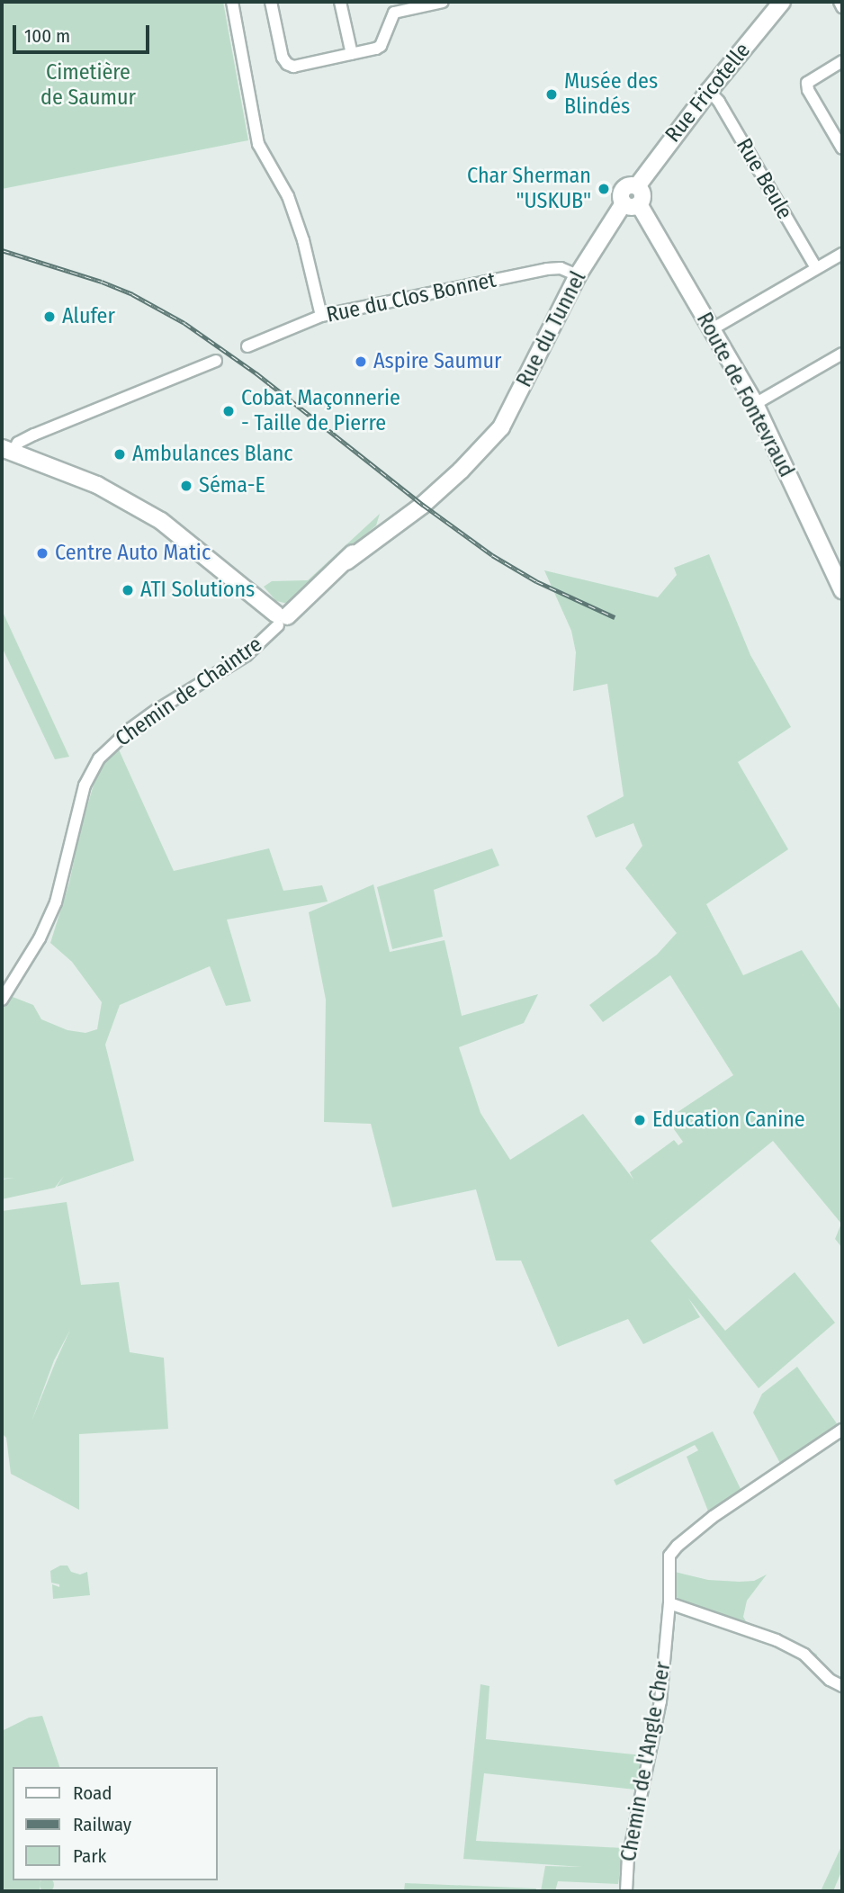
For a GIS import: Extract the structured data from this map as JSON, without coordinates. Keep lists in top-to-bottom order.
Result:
{
  "streets": {
    "street": [
      "Rue Fricotelle",
      "Rue Beule",
      "Rue du Clos Bonnet",
      "Rue du Tunnel",
      "Route de Fontevraud",
      "Chemin de Chaintre",
      "Chemin de l'Angle Cher"
    ]
  },
  "crossings": [
    ["Rue Fricotelle", "Rue Beule"],
    ["Rue Fricotelle", "Rue du Tunnel"],
    ["Rue Fricotelle", "Route de Fontevraud"],
    ["Rue du Clos Bonnet", "Rue du Tunnel"],
    ["Rue du Tunnel", "Route de Fontevraud"],
    ["Rue du Tunnel", "Chemin de Chaintre"]
  ],
  "parks": ["Cimetière de Saumur"],
  "places": [
    "Musée des Blindés",
    "Char Sherman \"USKUB\"",
    "Alufer",
    "Aspire Saumur",
    "Cobat Maçonnerie - Taille de Pierre",
    "Ambulances Blanc",
    "Séma-E",
    "Centre Auto Matic",
    "ATI Solutions",
    "Education Canine"
  ],
  "legend": ["Road", "Railway", "Park"],
  "scale_bar": "100 m"
}
